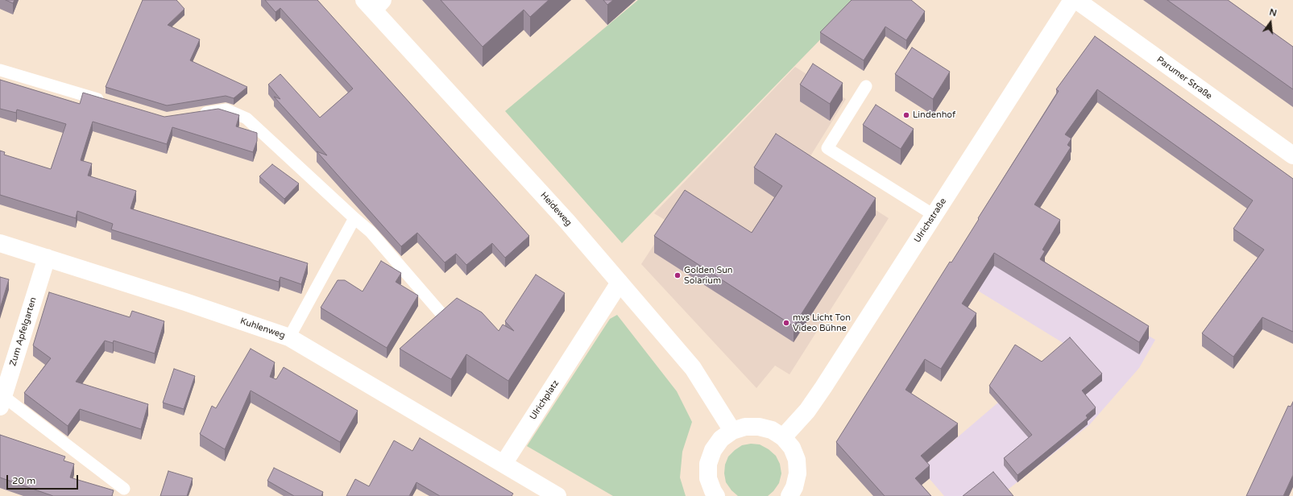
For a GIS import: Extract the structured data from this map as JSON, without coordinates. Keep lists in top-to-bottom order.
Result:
{
  "streets": {
    "street": [
      "Parumer Straße",
      "Heideweg",
      "Ulrichstraße",
      "Kuhlenweg",
      "Zum Apfelgarten",
      "Ulrichplatz"
    ]
  },
  "crossings": [
    ["Heideweg", "Ulrichplatz"],
    ["Kuhlenweg", "Zum Apfelgarten"],
    ["Kuhlenweg", "Ulrichplatz"]
  ],
  "places": ["Lindenhof", "Golden Sun Solarium", "mvs Licht Ton Video Bühne"],
  "scale_bar": "20 m",
  "north": "top"
}
